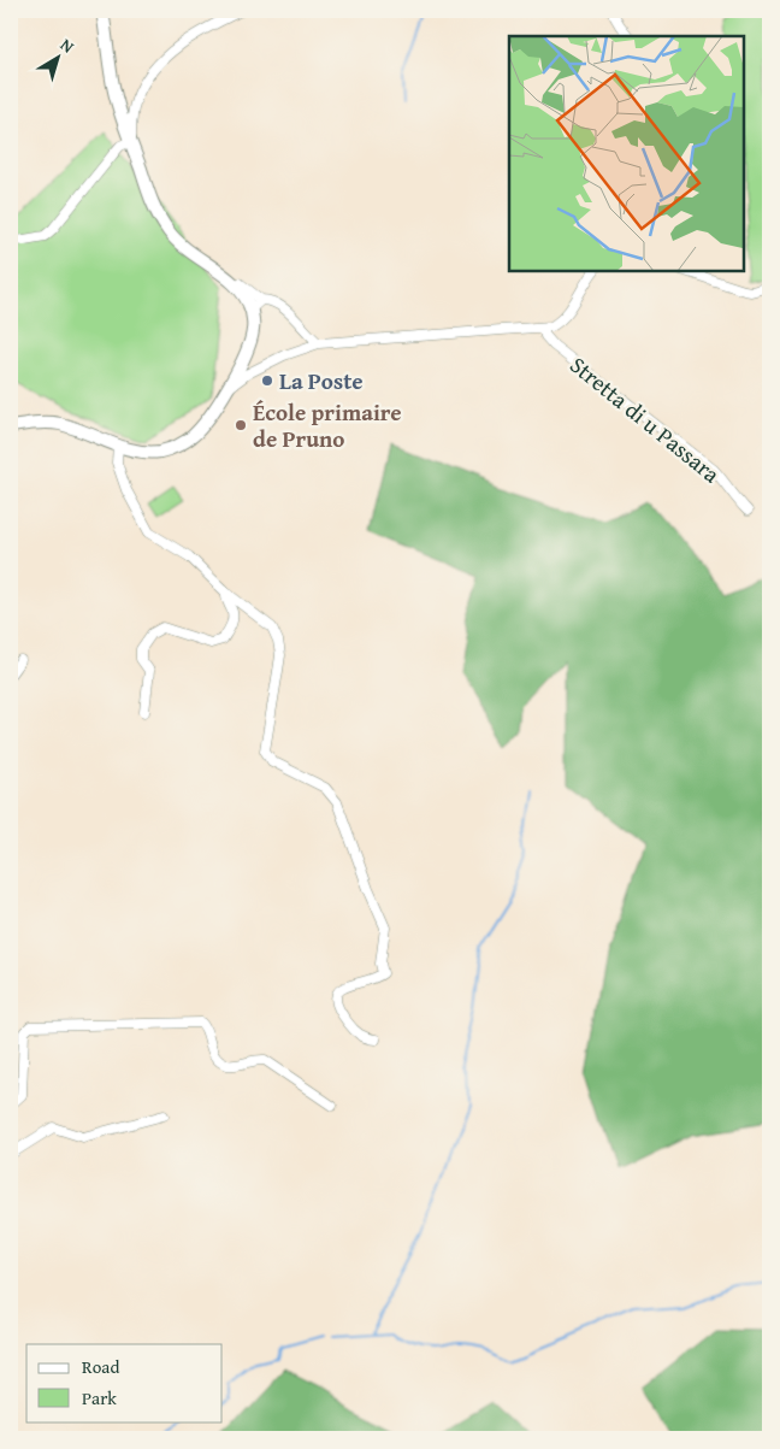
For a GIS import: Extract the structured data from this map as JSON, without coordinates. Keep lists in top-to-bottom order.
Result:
{
  "streets": {
    "street": ["Stretta di u Passara"]
  },
  "places": ["La Poste", "École primaire de Pruno"],
  "legend": ["Road", "Park"],
  "north": "top right"
}
